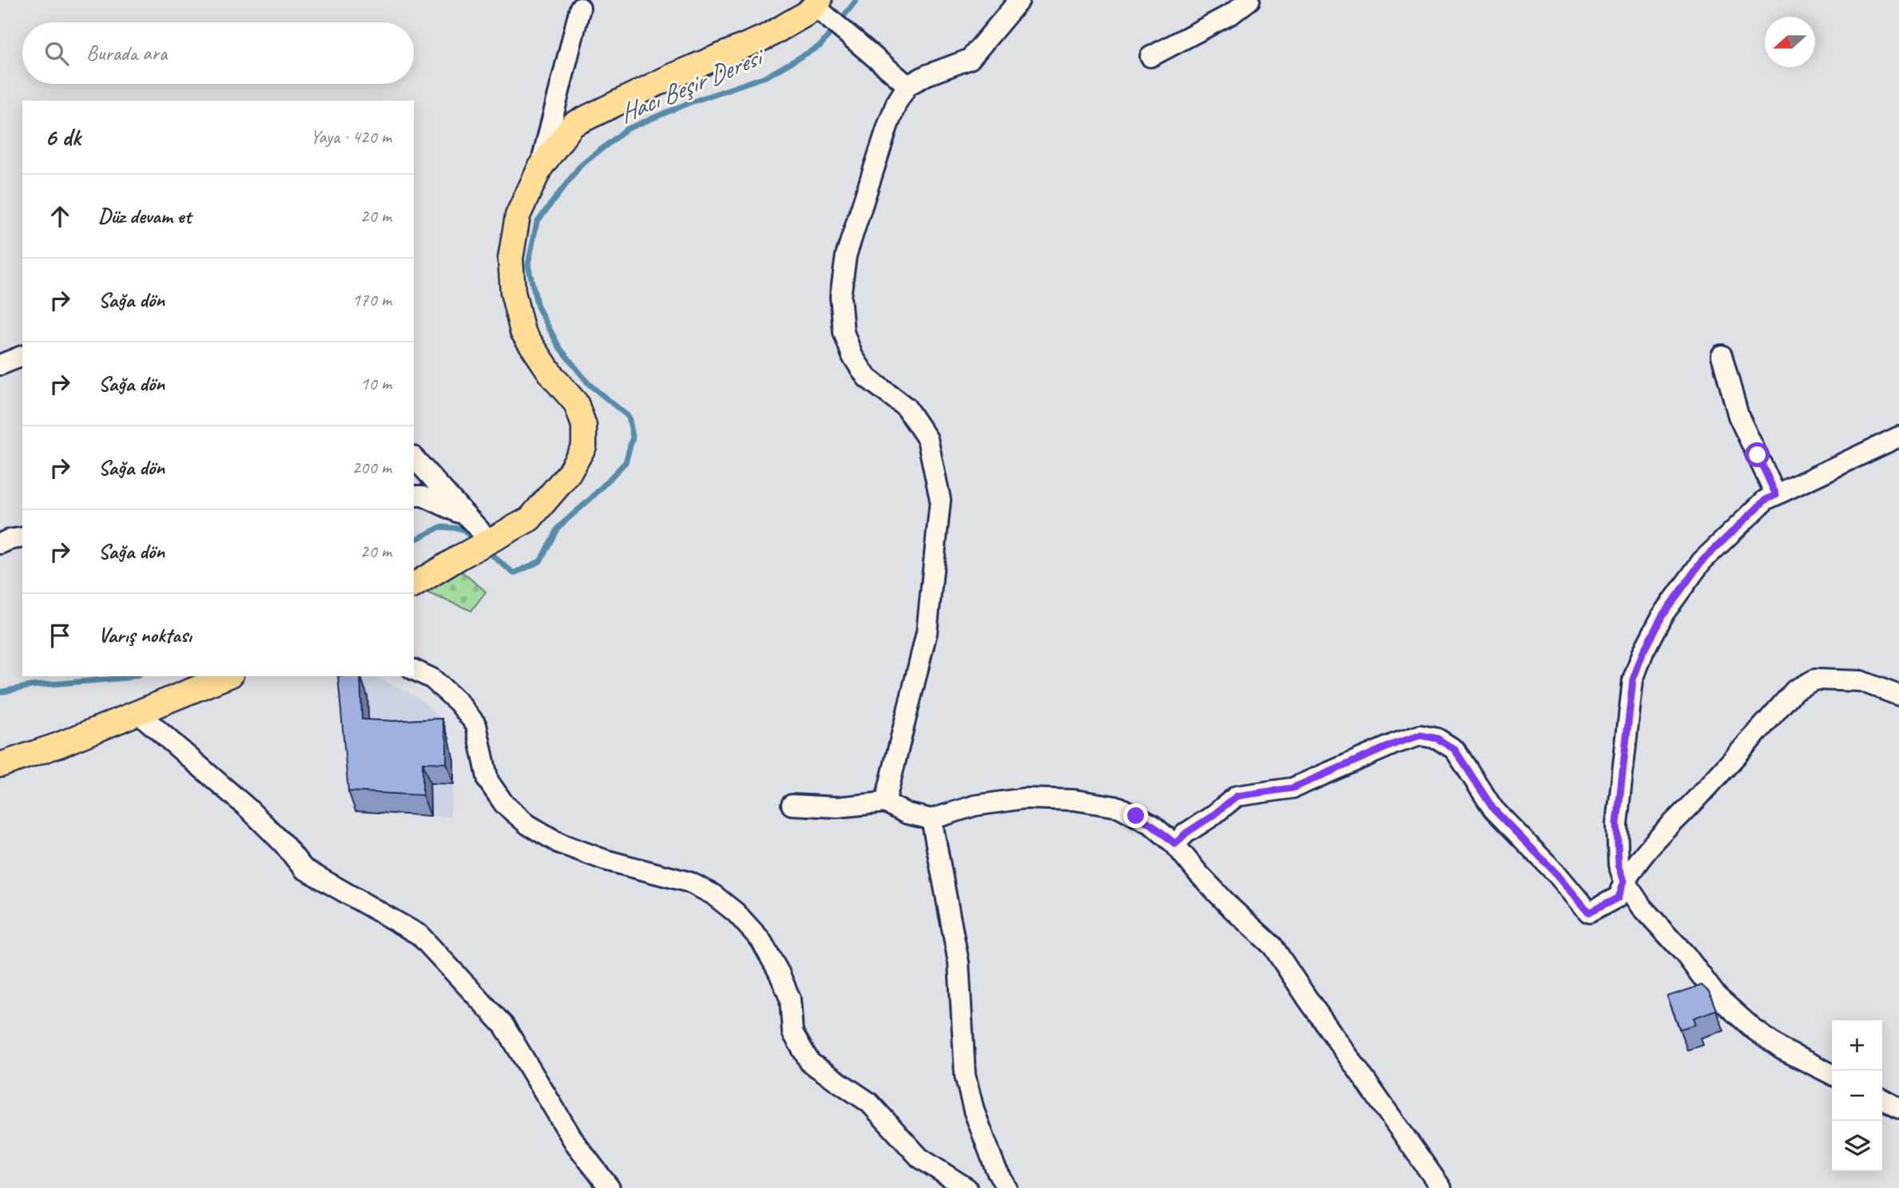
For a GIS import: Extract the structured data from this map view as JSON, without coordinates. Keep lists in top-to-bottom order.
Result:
{
  "water": ["Hacı Beşir Deresi"],
  "north": "left",
  "page": {
    "search": "Burada ara",
    "heading": ["6 dk", "Yaya · 420 m"],
    "list": [
      ["Düz devam et", "20 m"],
      ["Sağa dön", "170 m"],
      ["Sağa dön", "10 m"],
      ["Sağa dön", "200 m"],
      ["Sağa dön", "20 m"],
      "Varış noktası"
    ],
    "map_buttons": ["+", "−"]
  }
}
